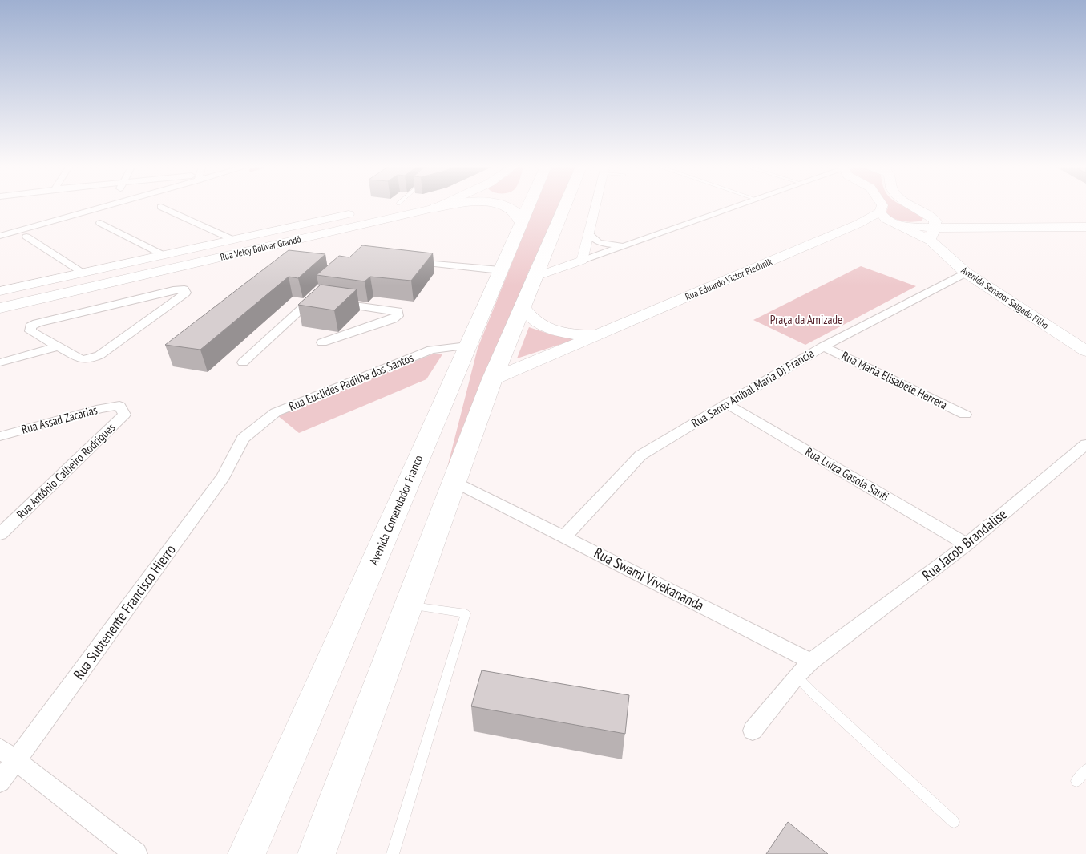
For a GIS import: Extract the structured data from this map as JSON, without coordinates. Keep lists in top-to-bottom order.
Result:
{
  "streets": {
    "highway": ["Avenida Comendador Franco"],
    "main road": ["Rua Velcy Bolivar Grandó", "Rua Eduardo Victor Piechnik", "Avenida Senador Salgado Filho"],
    "street": [
      "Rua Maria Elisabete Herrera",
      "Rua Euclides Padilha dos Santos",
      "Rua Santo Aníbal Maria Di Francia",
      "Rua Assad Zacarias",
      "Rua Antônio Calheiro Rodrigues",
      "Rua Luiza Gasola Santi",
      "Rua Jacob Brandalise",
      "Rua Swami Vivekananda",
      "Rua Subtenente Francisco Hierro"
    ]
  },
  "crossings": [
    ["Rua Eduardo Victor Piechnik", "Avenida Senador Salgado Filho"],
    ["Avenida Senador Salgado Filho", "Rua Santo Aníbal Maria Di Francia"],
    ["Rua Maria Elisabete Herrera", "Rua Santo Aníbal Maria Di Francia"],
    ["Rua Euclides Padilha dos Santos", "Avenida Comendador Franco"],
    ["Rua Euclides Padilha dos Santos", "Rua Subtenente Francisco Hierro"],
    ["Rua Santo Aníbal Maria Di Francia", "Rua Luiza Gasola Santi"],
    ["Rua Santo Aníbal Maria Di Francia", "Rua Swami Vivekananda"],
    ["Rua Assad Zacarias", "Rua Antônio Calheiro Rodrigues"],
    ["Rua Luiza Gasola Santi", "Rua Jacob Brandalise"],
    ["Rua Jacob Brandalise", "Rua Swami Vivekananda"]
  ],
  "parks": ["Praça da Amizade"]
}
